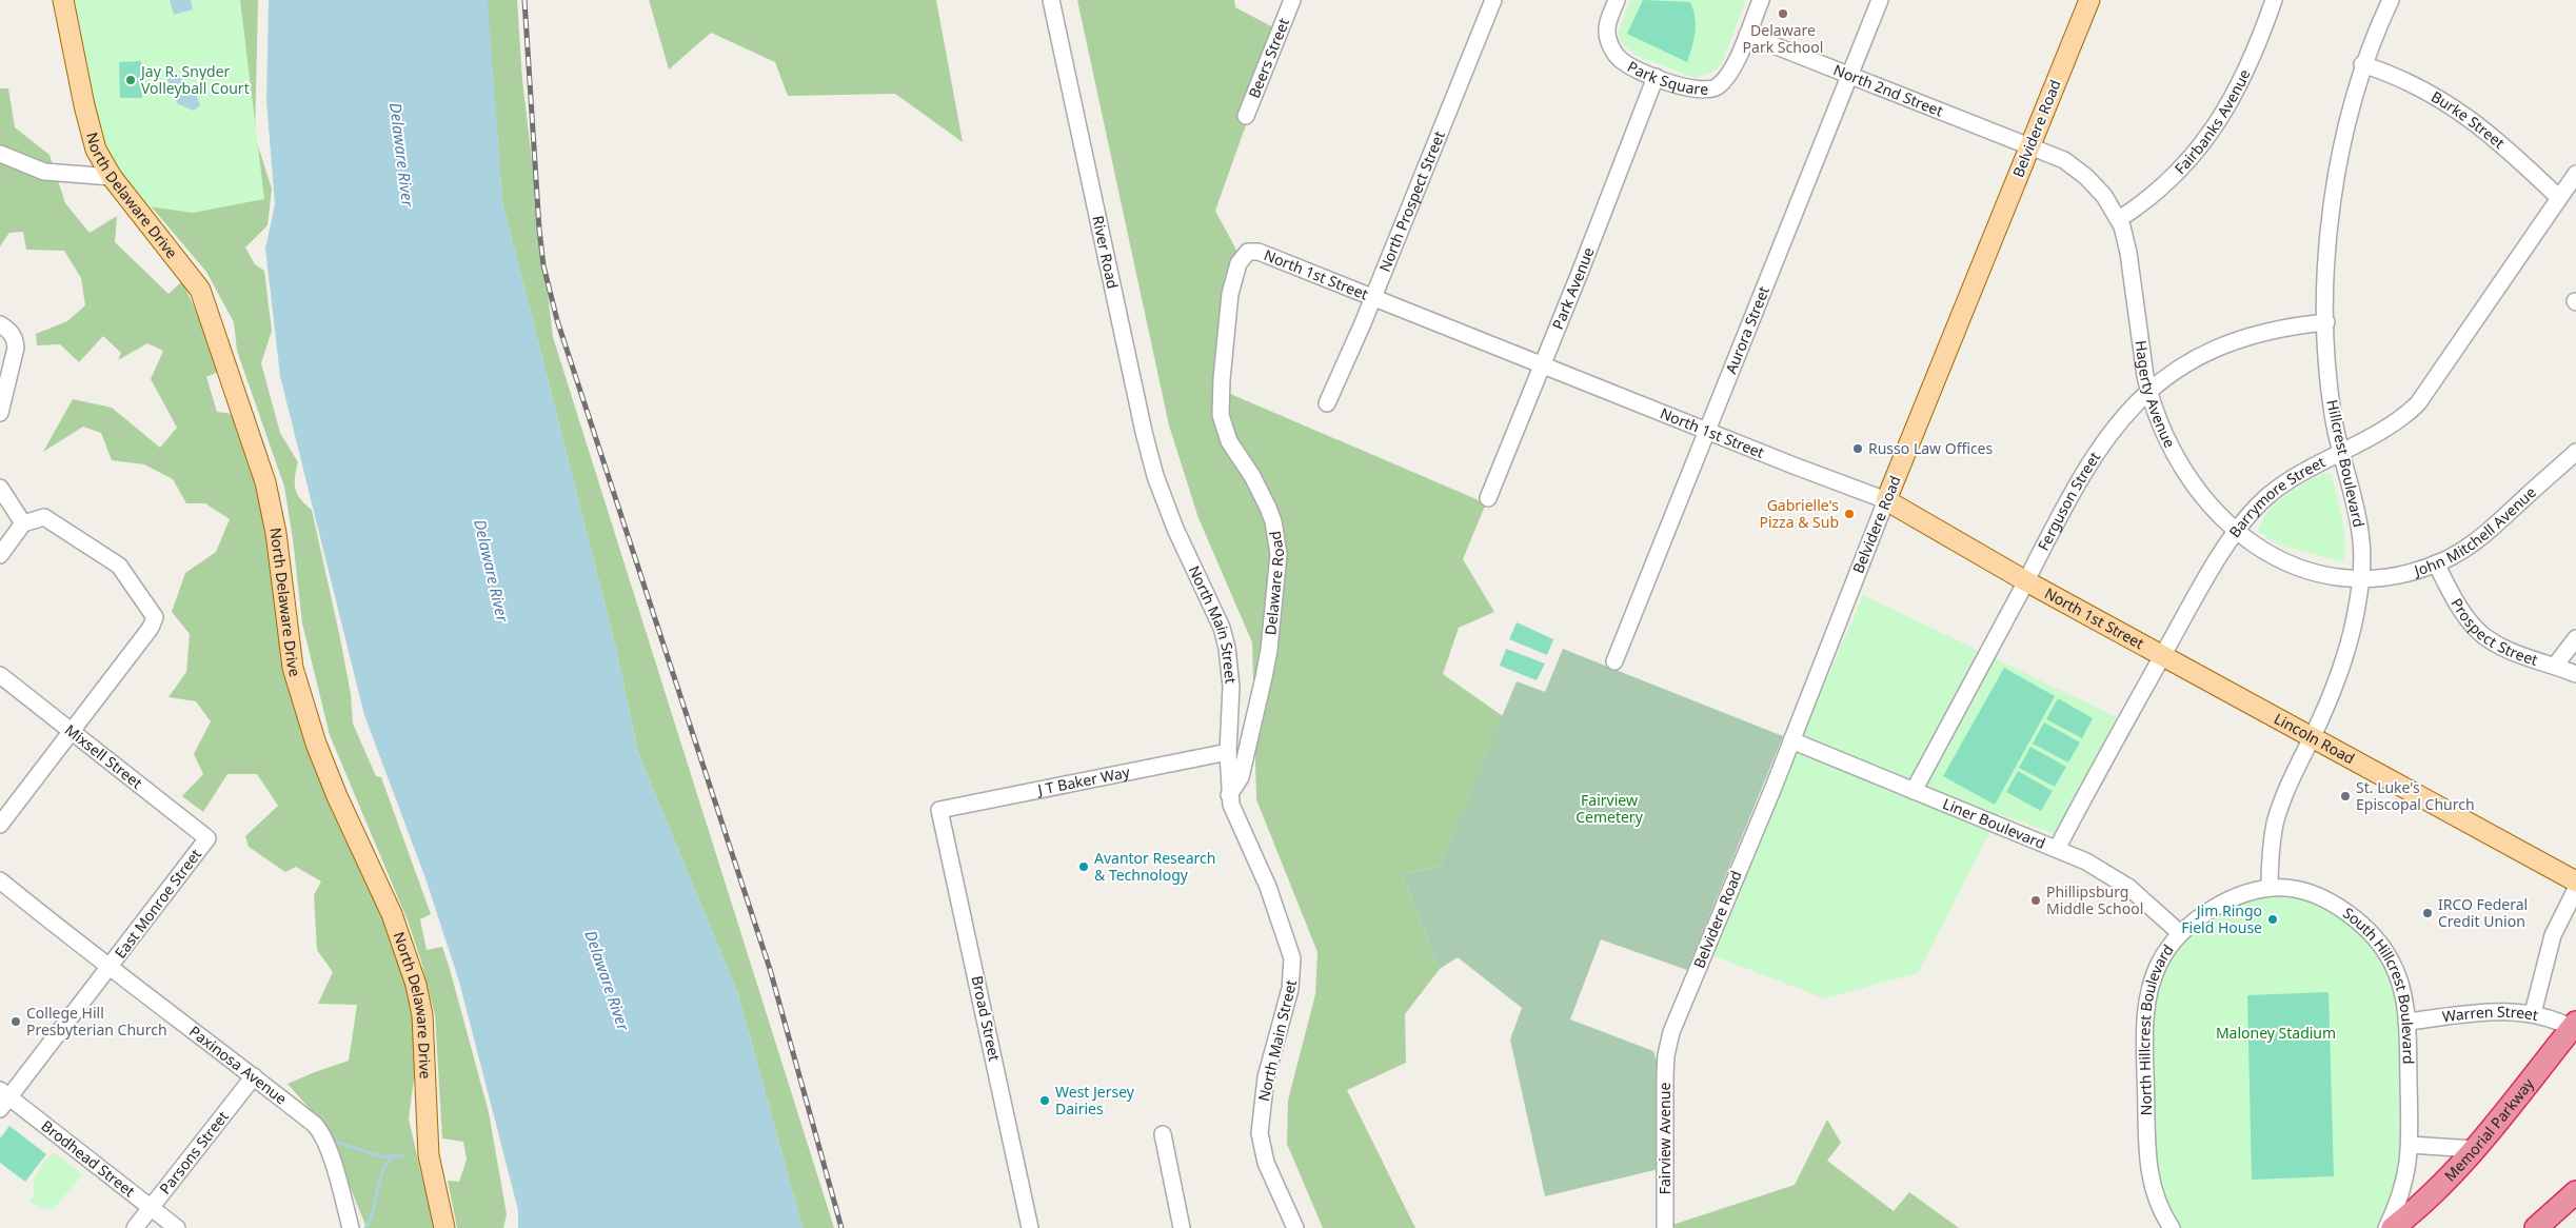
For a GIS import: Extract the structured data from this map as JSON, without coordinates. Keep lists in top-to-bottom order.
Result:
{
  "streets": {
    "highway": ["Memorial Parkway"],
    "main road": [
      "Belvidere Road",
      "North Delaware Drive",
      "North 1st Street",
      "Lincoln Road"
    ],
    "street": [
      "Beers Street",
      "Park Square",
      "North 2nd Street",
      "Burke Street",
      "Fairbanks Avenue",
      "North Prospect Street",
      "River Road",
      "Park Avenue",
      "Aurora Street",
      "Hagerty Avenue",
      "Hillcrest Boulevard",
      "Ferguson Street",
      "Barrymore Street",
      "John Mitchell Avenue",
      "Delaware Road",
      "North Main Street",
      "Prospect Street",
      "Mixsell Street",
      "J T Baker Way",
      "Liner Boulevard",
      "East Monroe Street",
      "South Hillcrest Boulevard",
      "Warren Street",
      "Broad Street",
      "North Hillcrest Boulevard",
      "Paxinosa Avenue",
      "Fairview Avenue",
      "Parsons Street",
      "Brodhead Street"
    ]
  },
  "crossings": [
    ["Park Square", "North 2nd Street"],
    ["Park Square", "Park Avenue"],
    ["North 2nd Street", "Belvidere Road"],
    ["North 2nd Street", "Aurora Street"],
    ["North 2nd Street", "Hagerty Avenue"],
    ["Burke Street", "Hillcrest Boulevard"],
    ["Burke Street", "Barrymore Street"],
    ["Fairbanks Avenue", "Hagerty Avenue"],
    ["Belvidere Road", "North 1st Street"],
    ["Belvidere Road", "Hagerty Avenue"],
    ["Belvidere Road", "Liner Boulevard"],
    ["Belvidere Road", "Fairview Avenue"],
    ["North Prospect Street", "North 1st Street"],
    ["River Road", "North Main Street"],
    ["North 1st Street", "Park Avenue"],
    ["North 1st Street", "Aurora Street"],
    ["North 1st Street", "Ferguson Street"],
    ["North 1st Street", "Barrymore Street"],
    ["North 1st Street", "Delaware Road"],
    ["North 1st Street", "Lincoln Road"],
    ["Hagerty Avenue", "Hillcrest Boulevard"],
    ["Hagerty Avenue", "Ferguson Street"],
    ["Hagerty Avenue", "Barrymore Street"],
    ["Hagerty Avenue", "John Mitchell Avenue"],
    ["Hillcrest Boulevard", "Ferguson Street"],
    ["Hillcrest Boulevard", "Barrymore Street"],
    ["Hillcrest Boulevard", "John Mitchell Avenue"],
    ["Hillcrest Boulevard", "Lincoln Road"],
    ["Hillcrest Boulevard", "South Hillcrest Boulevard"],
    ["Hillcrest Boulevard", "North Hillcrest Boulevard"],
    ["Ferguson Street", "Liner Boulevard"],
    ["Barrymore Street", "Lincoln Road"],
    ["Barrymore Street", "Liner Boulevard"],
    ["John Mitchell Avenue", "Prospect Street"],
    ["Delaware Road", "North Main Street"],
    ["North Main Street", "J T Baker Way"],
    ["Mixsell Street", "East Monroe Street"],
    ["J T Baker Way", "Broad Street"],
    ["Liner Boulevard", "North Hillcrest Boulevard"],
    ["East Monroe Street", "Paxinosa Avenue"],
    ["East Monroe Street", "Brodhead Street"],
    ["South Hillcrest Boulevard", "Warren Street"],
    ["South Hillcrest Boulevard", "North Hillcrest Boulevard"],
    ["Warren Street", "Memorial Parkway"],
    ["Paxinosa Avenue", "Parsons Street"],
    ["Parsons Street", "Brodhead Street"]
  ],
  "water": ["Delaware River"],
  "parks": ["Fairview Cemetery", "Maloney Stadium"],
  "places": [
    "Delaware Park School",
    "Jay R. Snyder Volleyball Court",
    "Russo Law Offices",
    "Gabrielle's Pizza & Sub",
    "St. Luke's Episcopal Church",
    "Avantor Research & Technology",
    "Phillipsburg Middle School",
    "IRCO Federal Credit Union",
    "Jim Ringo Field House",
    "College Hill Presbyterian Church",
    "West Jersey Dairies"
  ]
}
